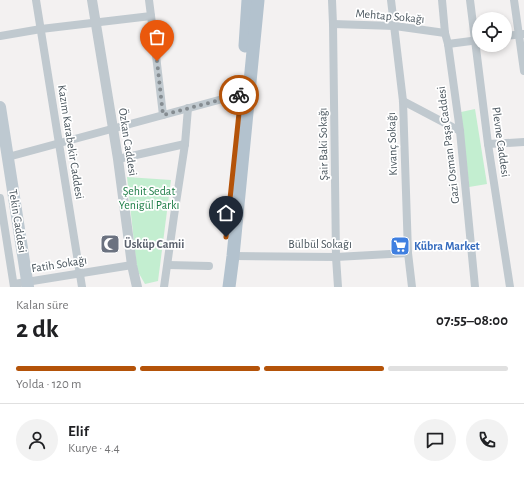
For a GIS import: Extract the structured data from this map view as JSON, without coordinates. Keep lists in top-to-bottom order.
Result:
{
  "streets": {
    "main road": ["Tekin Caddesi"],
    "street": [
      "Mehtap Sokağı",
      "Kazım Karabekir Caddesi",
      "Özkan Caddesi",
      "Plevne Caddesi",
      "Şair Baki Sokağı",
      "Kıvanç Sokağı",
      "Gazi Osman Paşa Caddesi",
      "Bülbül Sokağı",
      "Fatih Sokağı"
    ]
  },
  "crossings": [
    ["Mehtap Sokağı", "Şair Baki Sokağı"],
    ["Mehtap Sokağı", "Kıvanç Sokağı"],
    ["Mehtap Sokağı", "Gazi Osman Paşa Caddesi"],
    ["Kazım Karabekir Caddesi", "Fatih Sokağı"],
    ["Özkan Caddesi", "Fatih Sokağı"],
    ["Şair Baki Sokağı", "Bülbül Sokağı"],
    ["Kıvanç Sokağı", "Bülbül Sokağı"],
    ["Tekin Caddesi", "Fatih Sokağı"]
  ],
  "parks": ["Şehit Sedat Yenigül Parkı"],
  "places": {
    "mosque": ["Üsküp Camii"],
    "supermarket": ["Kübra Market"]
  },
  "page": {
    "heading": ["2 dk", "Kalan süre", "07:55–08:00"],
    "panel": ["Elif", "Kurye · 4.4"],
    "bar": "Yolda · 120 m"
  }
}
